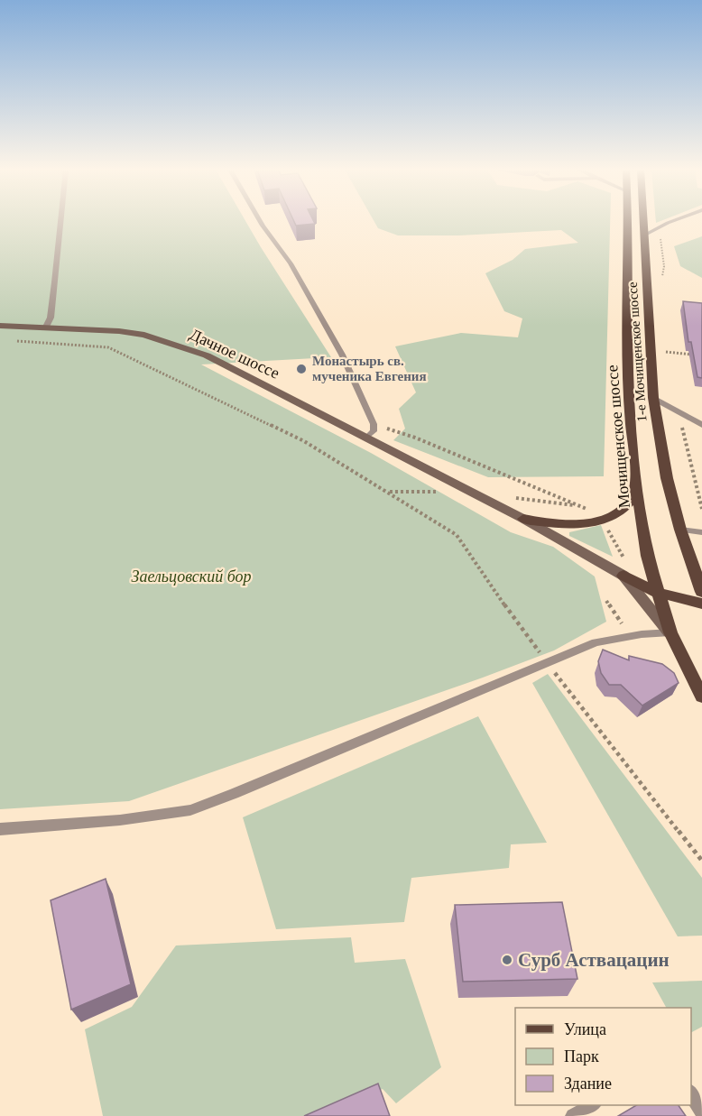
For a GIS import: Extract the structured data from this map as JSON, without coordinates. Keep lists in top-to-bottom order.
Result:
{
  "streets": {
    "main road": ["1-е Мочищенское шоссе", "Мочищенское шоссе"],
    "street": ["Дачное шоссе"]
  },
  "parks": ["Заельцовский бор"],
  "places": ["Монастырь св. мученика Евгения", "Сурб Аствацацин"],
  "legend": ["Улица", "Парк", "Здание"]
}
